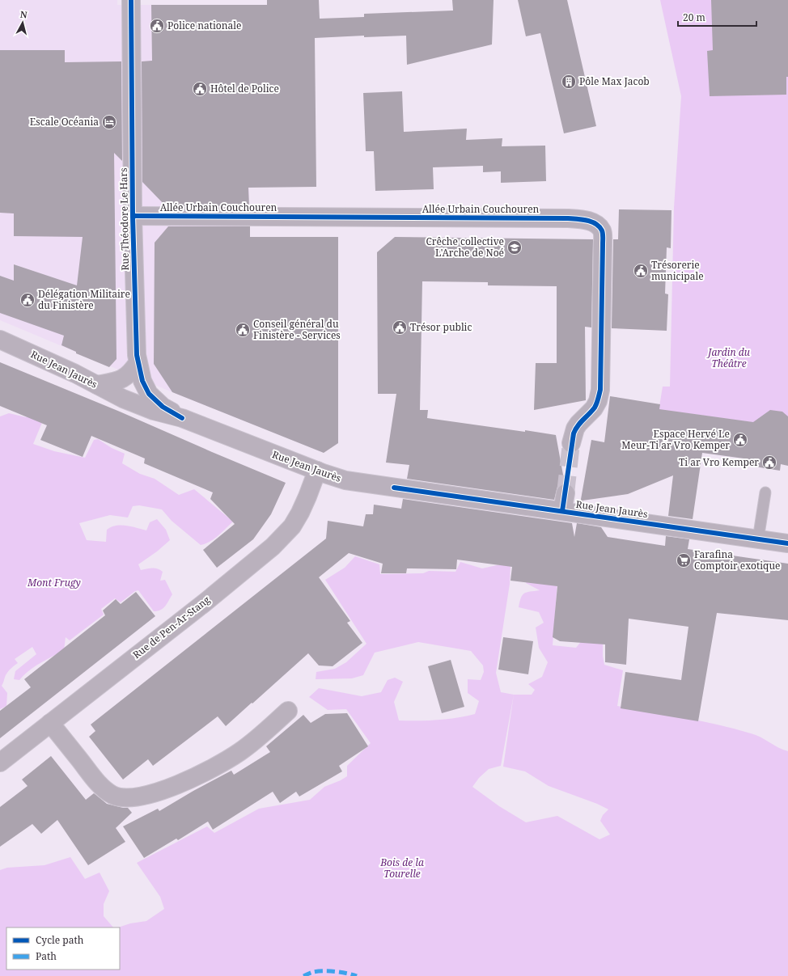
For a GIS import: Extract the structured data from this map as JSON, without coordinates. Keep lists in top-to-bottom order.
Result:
{
  "streets": {
    "street": [
      "Allée Urbain Couchouren",
      "Rue Théodore Le Hars",
      "Rue Jean Jaurès",
      "Rue de Pen-Ar-Stang"
    ]
  },
  "crossings": [
    ["Allée Urbain Couchouren", "Rue Théodore Le Hars"],
    ["Rue Théodore Le Hars", "Rue Jean Jaurès"],
    ["Rue Jean Jaurès", "Rue de Pen-Ar-Stang"]
  ],
  "parks": ["Jardin du Théâtre", "Mont Frugy", "Bois de la Tourelle"],
  "places": {
    "public building": [
      "Police nationale",
      "Hôtel de Police",
      "Trésorerie municipale",
      "Délégation Militaire du Finistère",
      "Trésor public",
      "Conseil général du Finistère - Services",
      "Espace Hervé Le Meur-Ti ar Vro Kemper",
      "Ti ar Vro Kemper"
    ],
    "building": ["Pôle Max Jacob"],
    "hotel": ["Escale Océania"],
    "school or university": ["Crêche collective L'Arche de Noé"],
    "supermarket": ["Farafina Comptoir exotique"]
  },
  "legend": ["Cycle path", "Path"],
  "scale_bar": "20 m",
  "north": "top"
}
